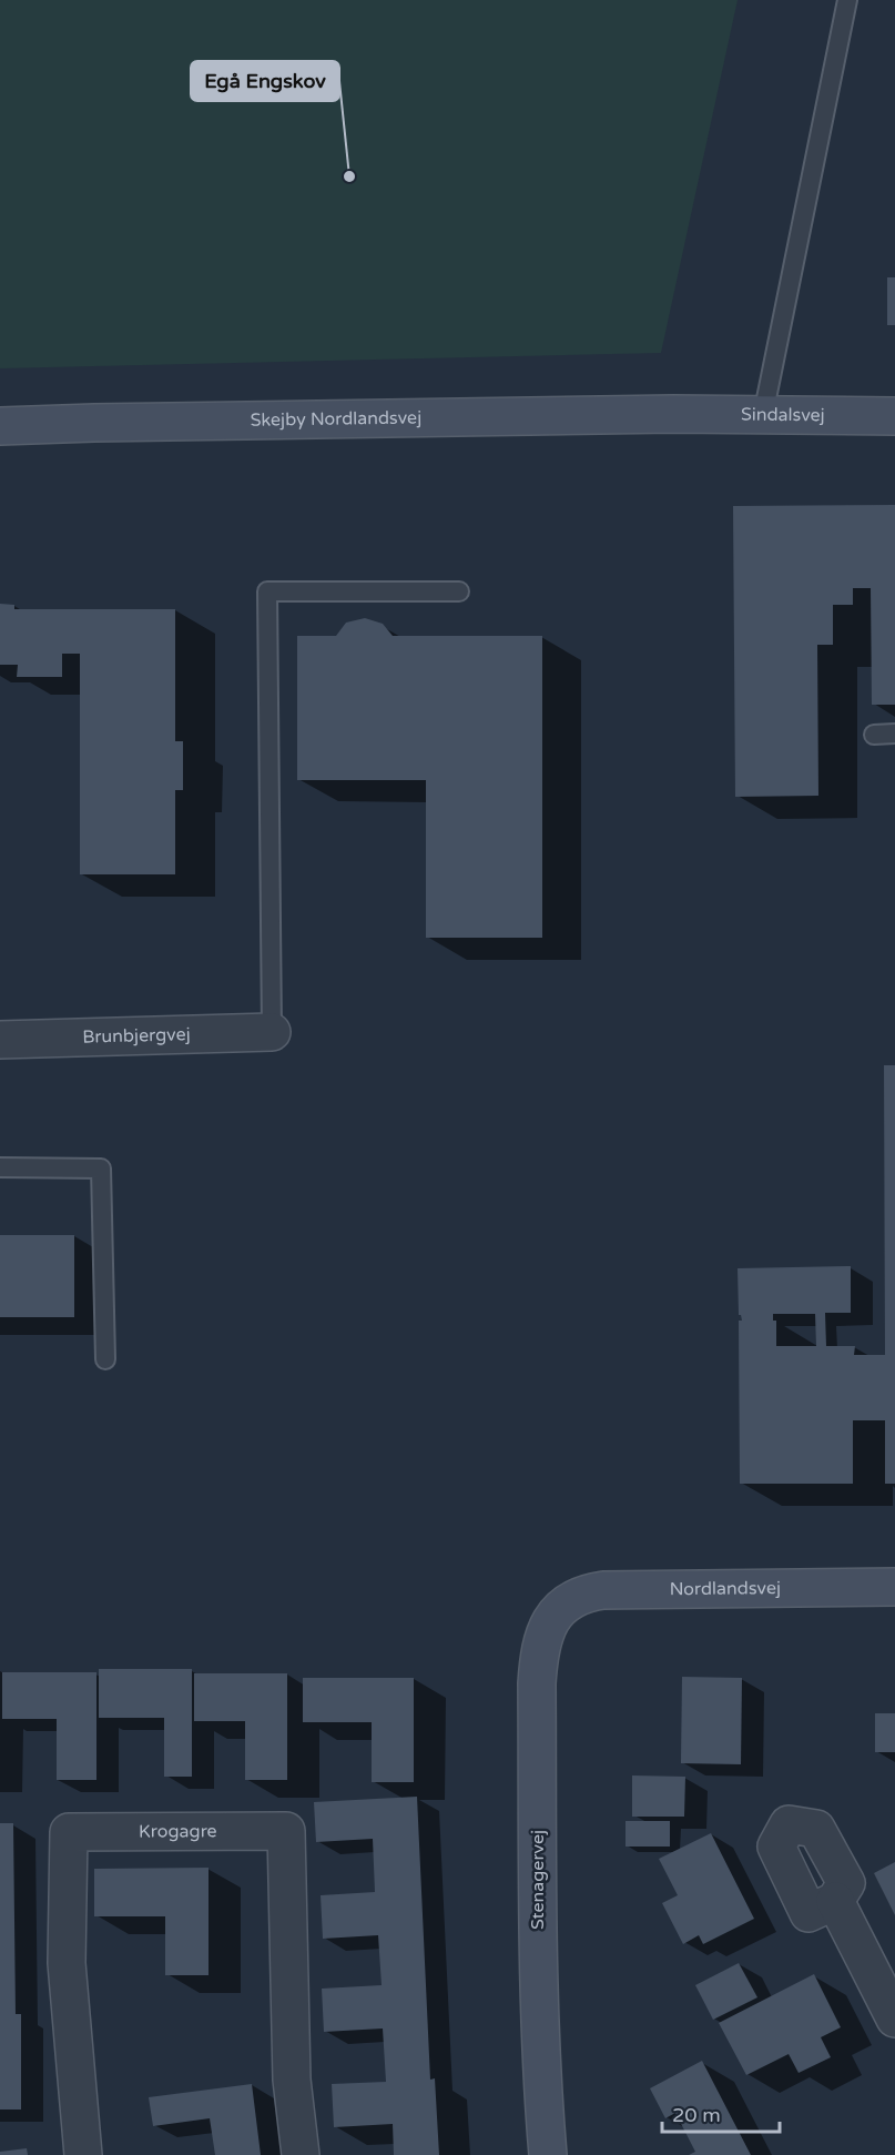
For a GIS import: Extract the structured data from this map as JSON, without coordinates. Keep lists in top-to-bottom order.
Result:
{
  "streets": {
    "street": [
      "Sindalsvej",
      "Skejby Nordlandsvej",
      "Brunbjergvej",
      "Nordlandsvej",
      "Krogagre",
      "Stenagervej"
    ]
  },
  "crossings": [
    ["Sindalsvej", "Skejby Nordlandsvej"],
    ["Nordlandsvej", "Stenagervej"]
  ],
  "places": ["Egå Engskov"],
  "scale_bar": "20 m"
}
